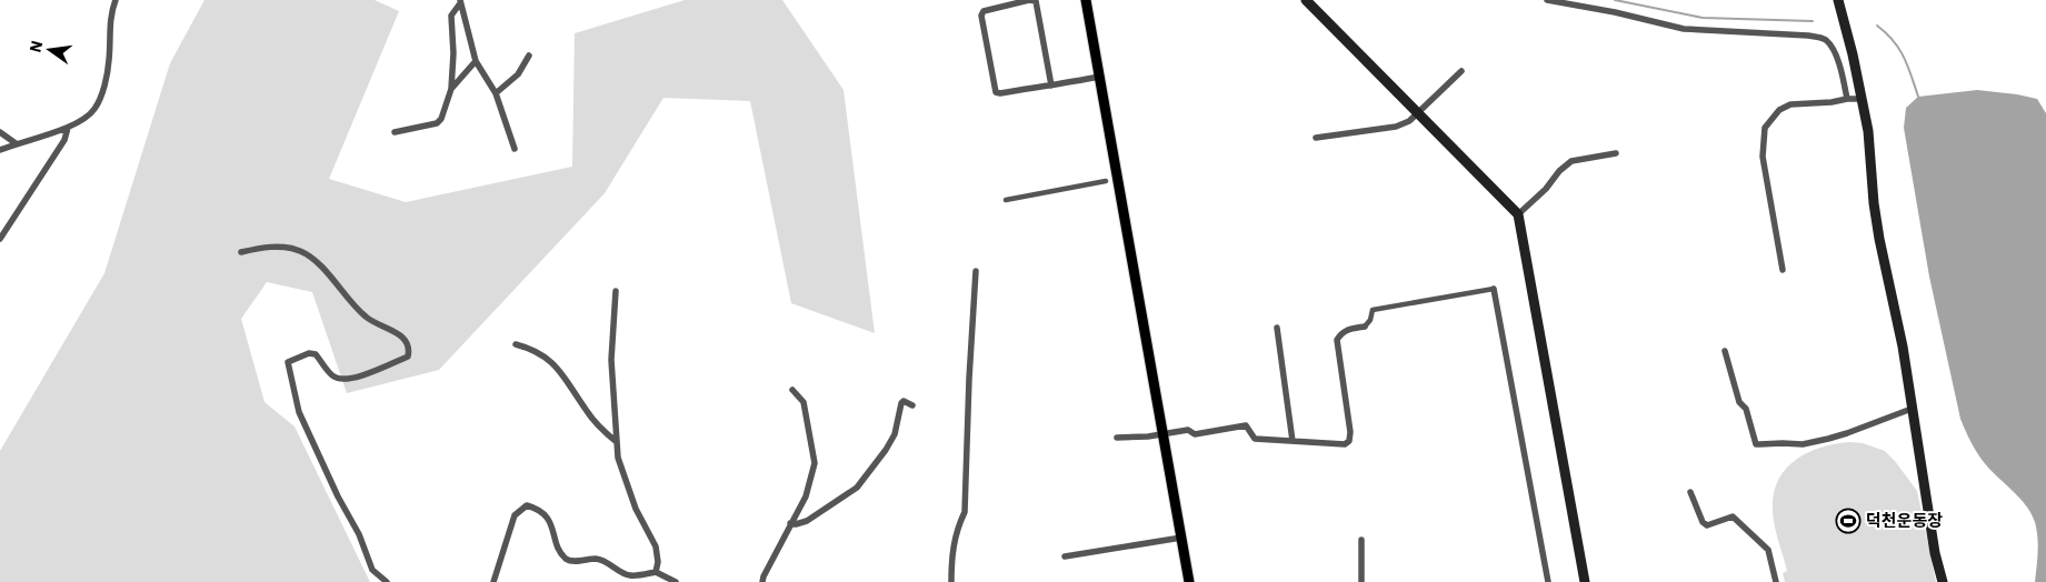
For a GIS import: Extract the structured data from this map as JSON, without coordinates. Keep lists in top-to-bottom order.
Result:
{
  "places": {
    "sports": ["덕천운동장"]
  },
  "north": "left"
}
